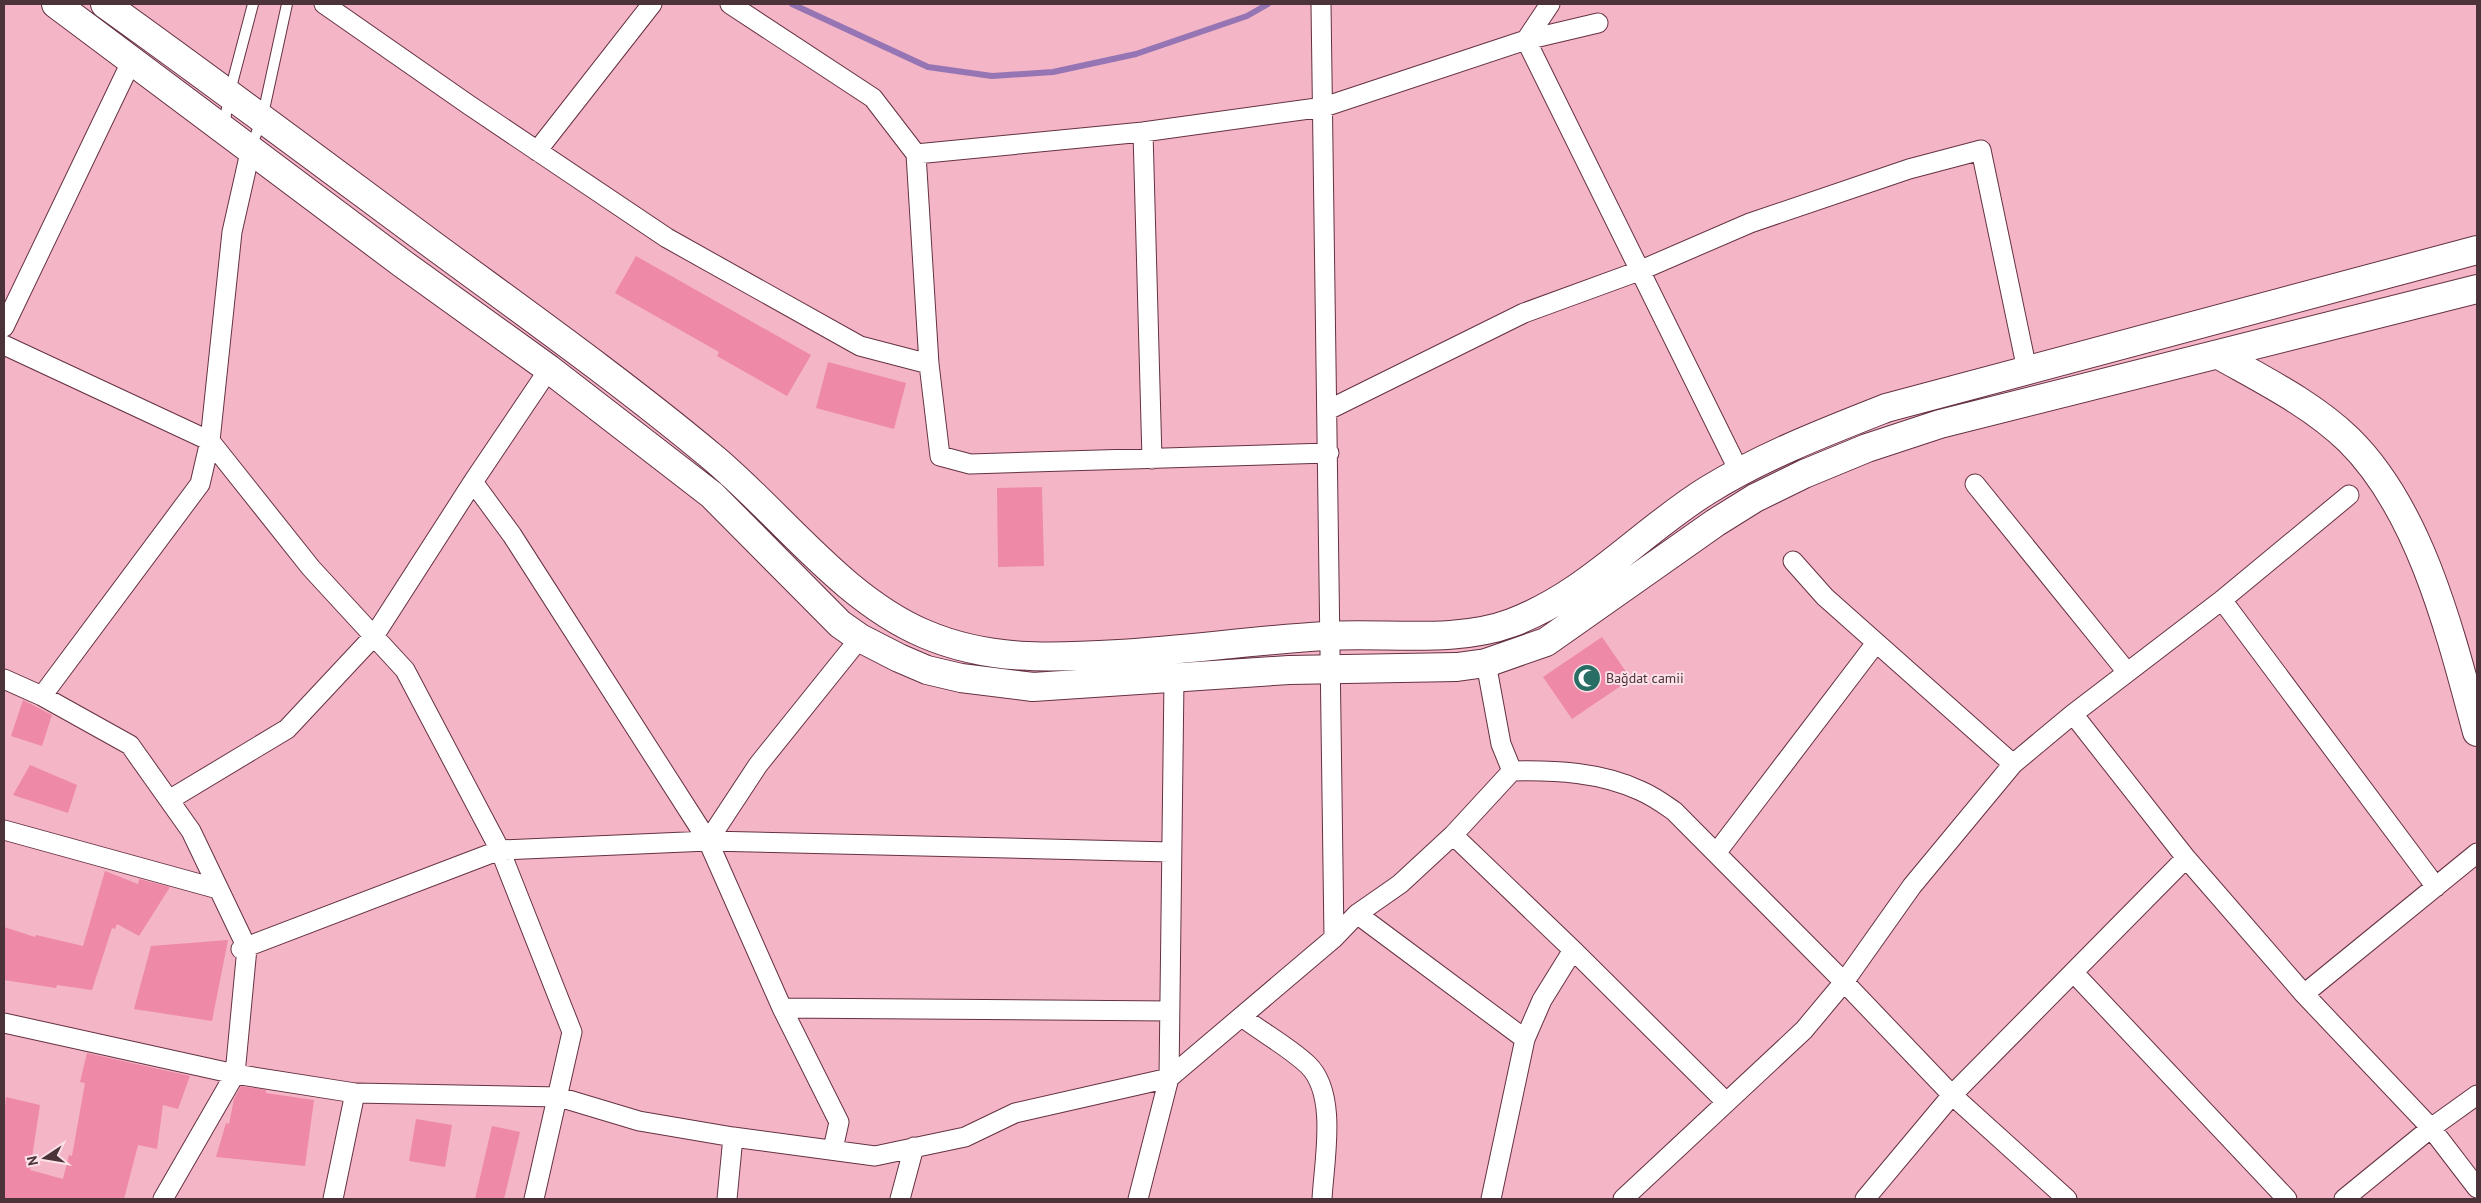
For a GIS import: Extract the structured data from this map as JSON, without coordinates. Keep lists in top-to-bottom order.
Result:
{
  "places": {
    "mosque": ["Bağdat camii"]
  },
  "north": "left"
}
